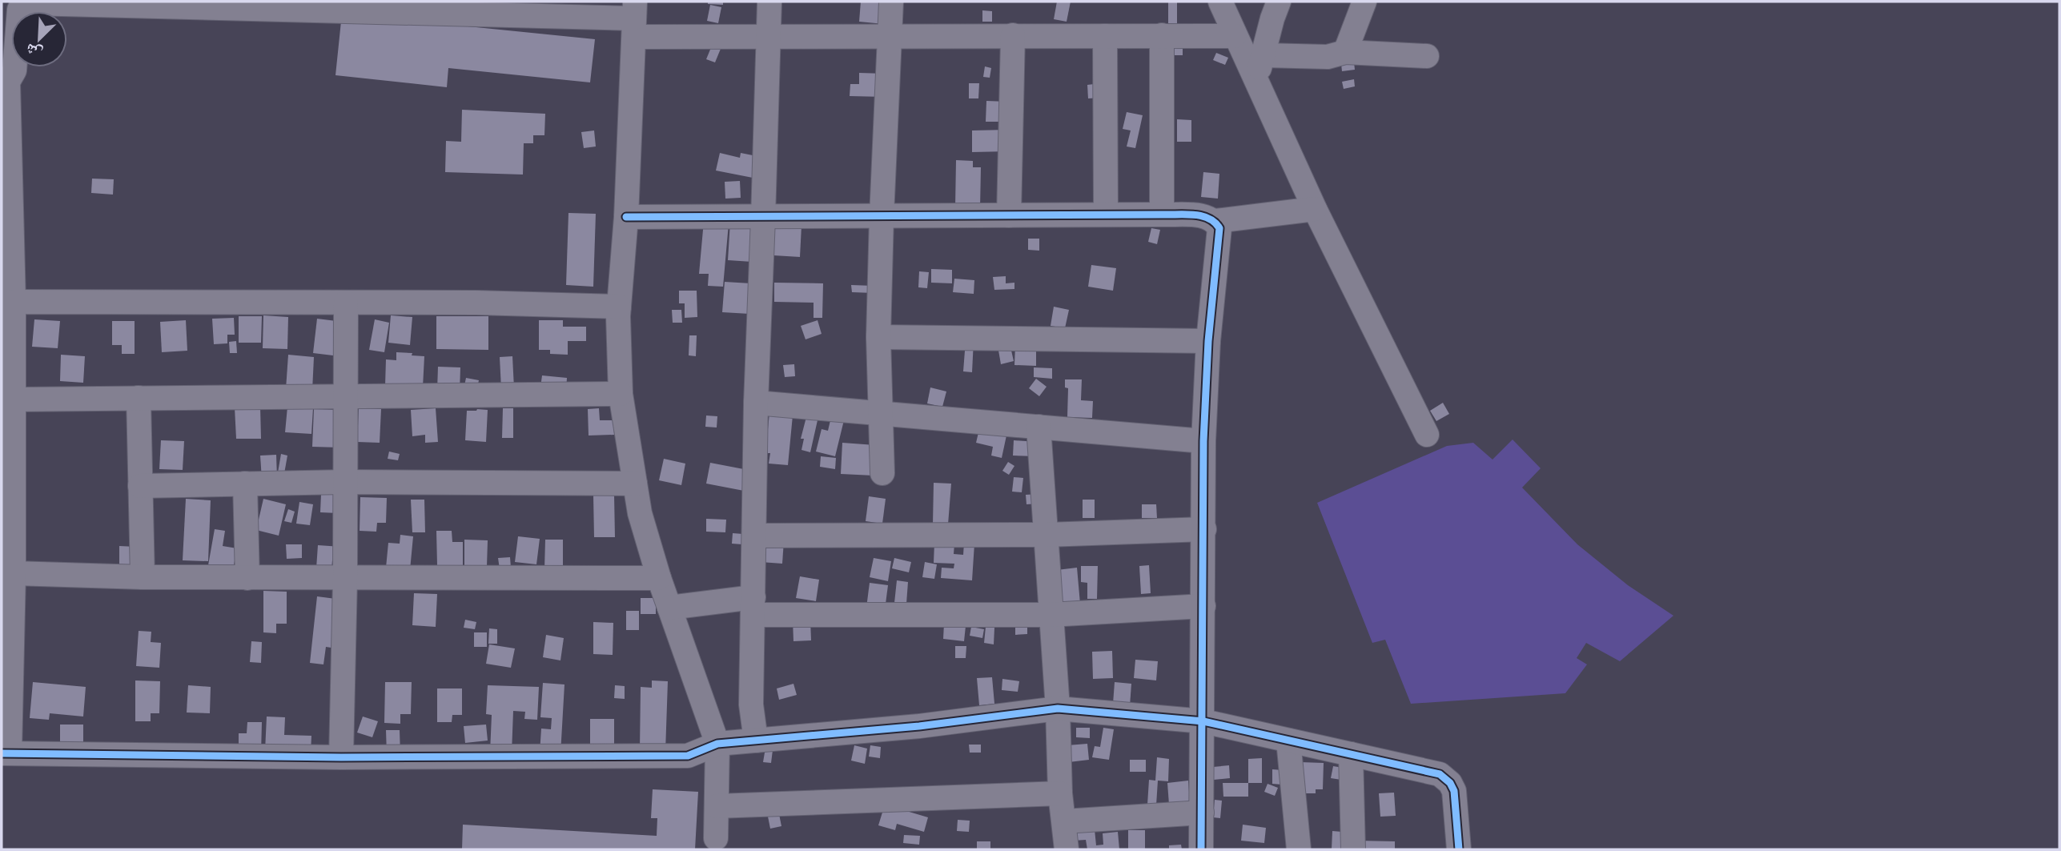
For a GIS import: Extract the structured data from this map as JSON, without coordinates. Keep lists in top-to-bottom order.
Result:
{
  "north": "bottom left"
}
